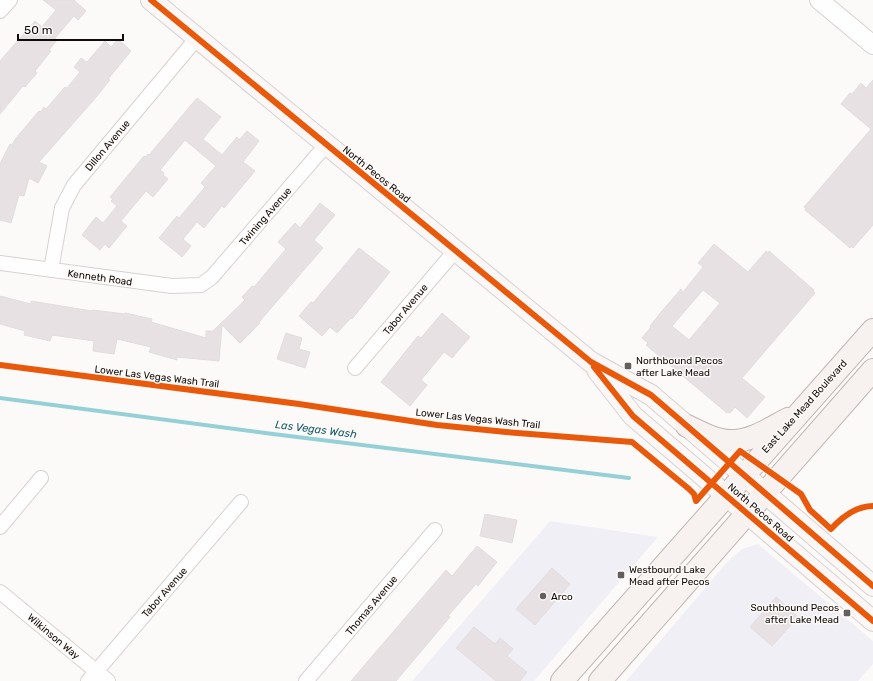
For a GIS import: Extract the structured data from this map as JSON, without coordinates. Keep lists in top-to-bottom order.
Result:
{
  "streets": {
    "main road": ["North Pecos Road", "East Lake Mead Boulevard"],
    "street": [
      "Dillon Avenue",
      "Twining Avenue",
      "Kenneth Road",
      "Tabor Avenue",
      "Thomas Avenue",
      "Wilkinson Way"
    ],
    "cycle path": ["Lower Las Vegas Wash Trail"]
  },
  "crossings": [
    ["Dillon Avenue", "North Pecos Road"],
    ["Dillon Avenue", "Kenneth Road"],
    ["North Pecos Road", "Twining Avenue"],
    ["North Pecos Road", "Tabor Avenue"],
    ["North Pecos Road", "East Lake Mead Boulevard"],
    ["Twining Avenue", "Kenneth Road"],
    ["Tabor Avenue", "Wilkinson Way"]
  ],
  "water": ["Las Vegas Wash"],
  "places": {
    "transit": ["Northbound Pecos after Lake Mead", "Westbound Lake Mead after Pecos", "Southbound Pecos after Lake Mead"],
    "other": ["Arco"]
  },
  "scale_bar": "50 m"
}
